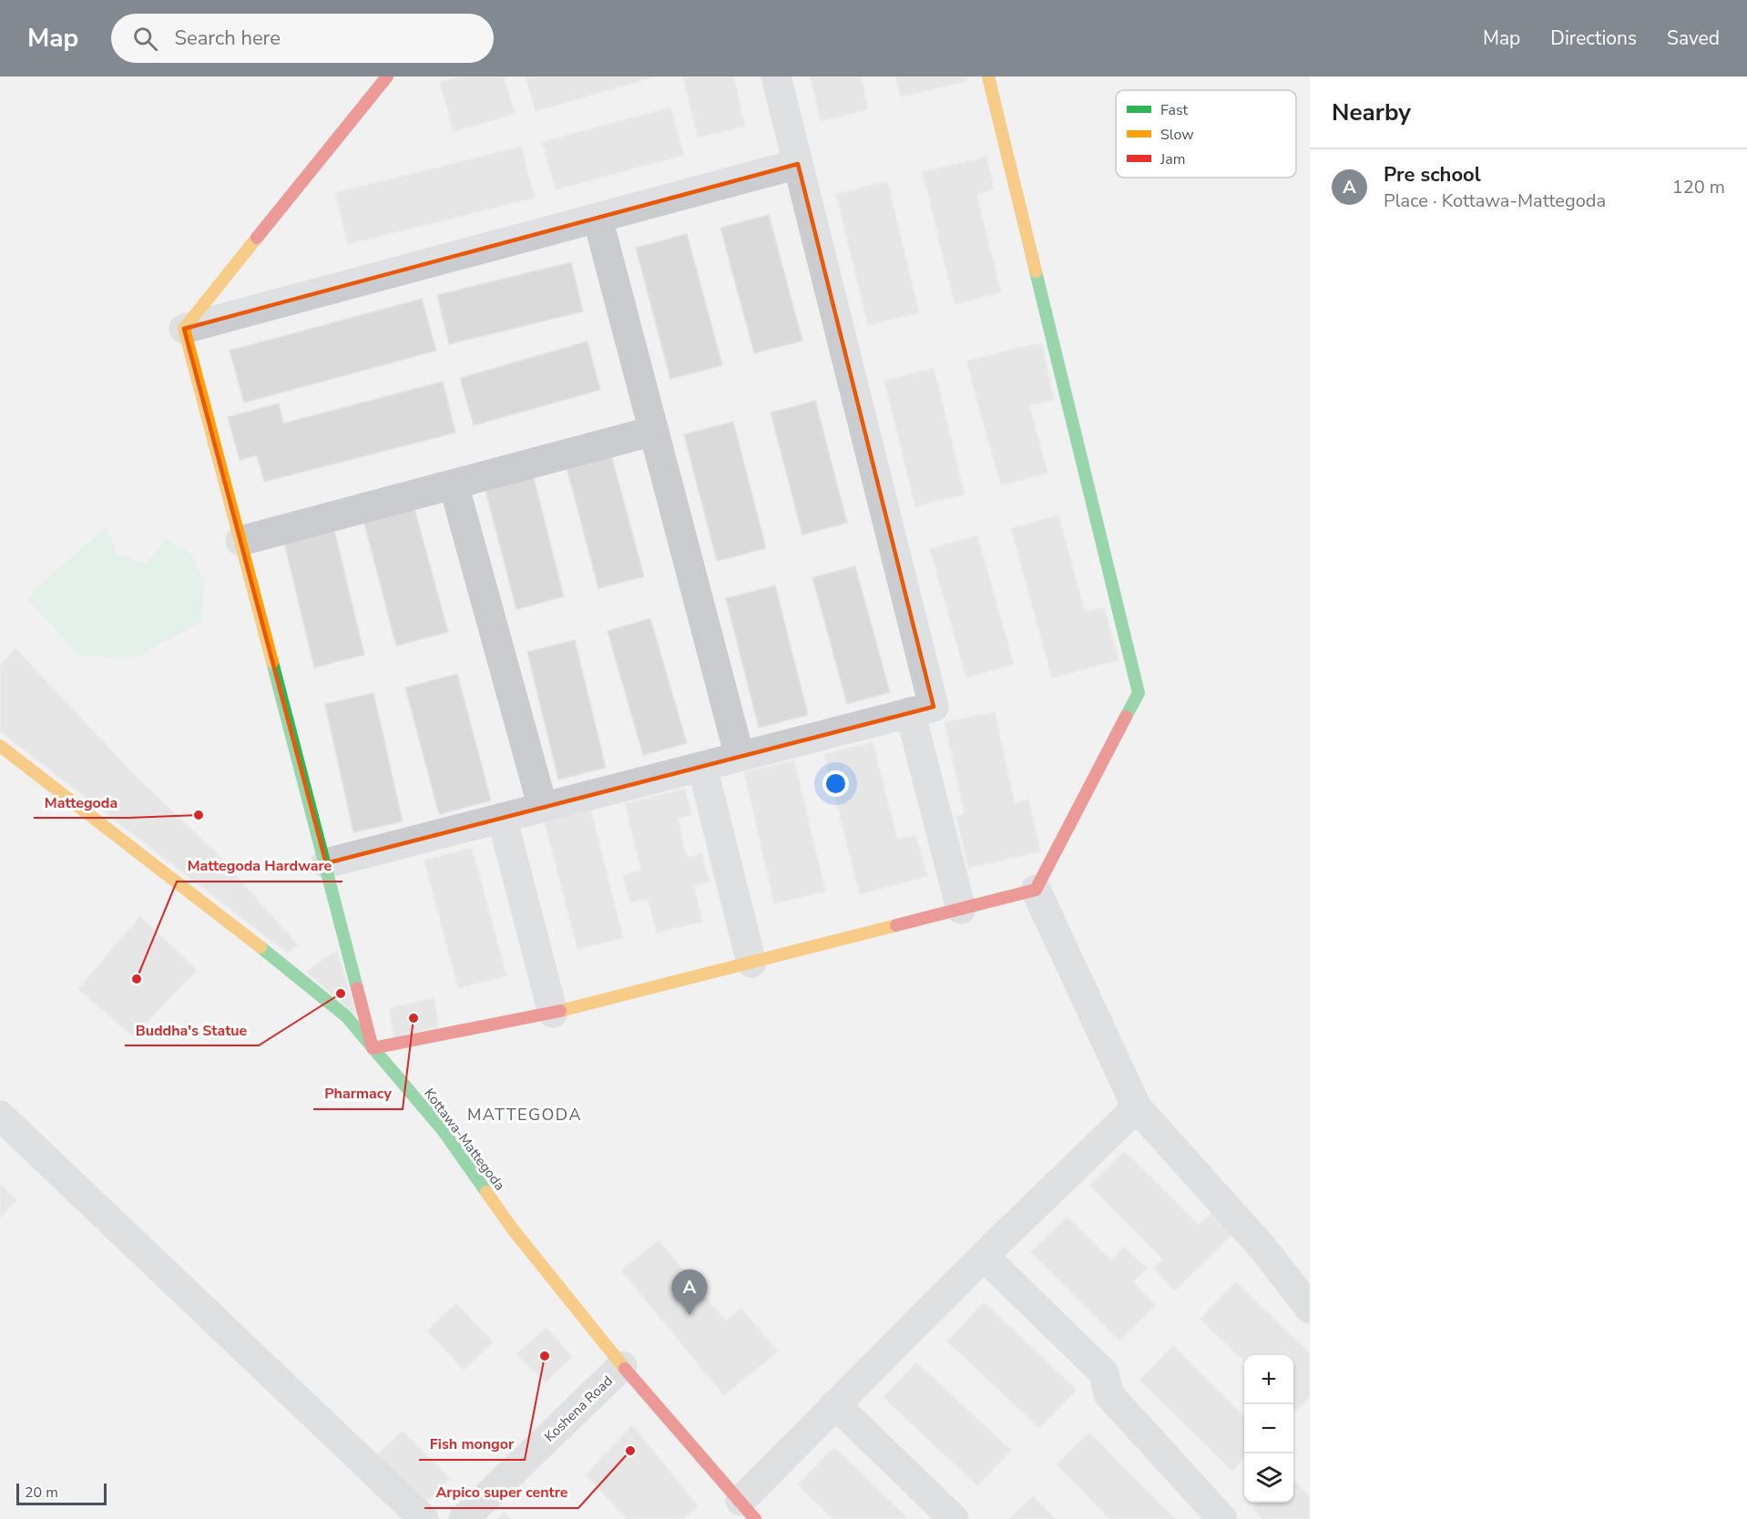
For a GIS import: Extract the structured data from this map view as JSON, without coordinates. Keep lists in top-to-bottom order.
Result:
{
  "streets": {
    "street": ["Kottawa-Mattegoda", "Koshena Road"]
  },
  "crossings": [
    ["Kottawa-Mattegoda", "Koshena Road"]
  ],
  "districts": ["MATTEGODA"],
  "places": [
    "Mattegoda",
    "Mattegoda Hardware",
    "Buddha's Statue",
    "Pharmacy",
    "Fish mongor",
    "Arpico super centre"
  ],
  "legend": ["Fast", "Slow", "Jam"],
  "scale_bar": "20 m",
  "page": {
    "header": "Map",
    "search": "Search here",
    "nav": ["Map", "Directions", "Saved"],
    "heading": "Nearby",
    "list": [
      {
        "mark": "A",
        "name": "Pre school",
        "note": "Place · Kottawa-Mattegoda",
        "value": "120 m"
      }
    ],
    "pins": "A",
    "map_buttons": ["+", "−"],
    "scale": "20 m"
  }
}
